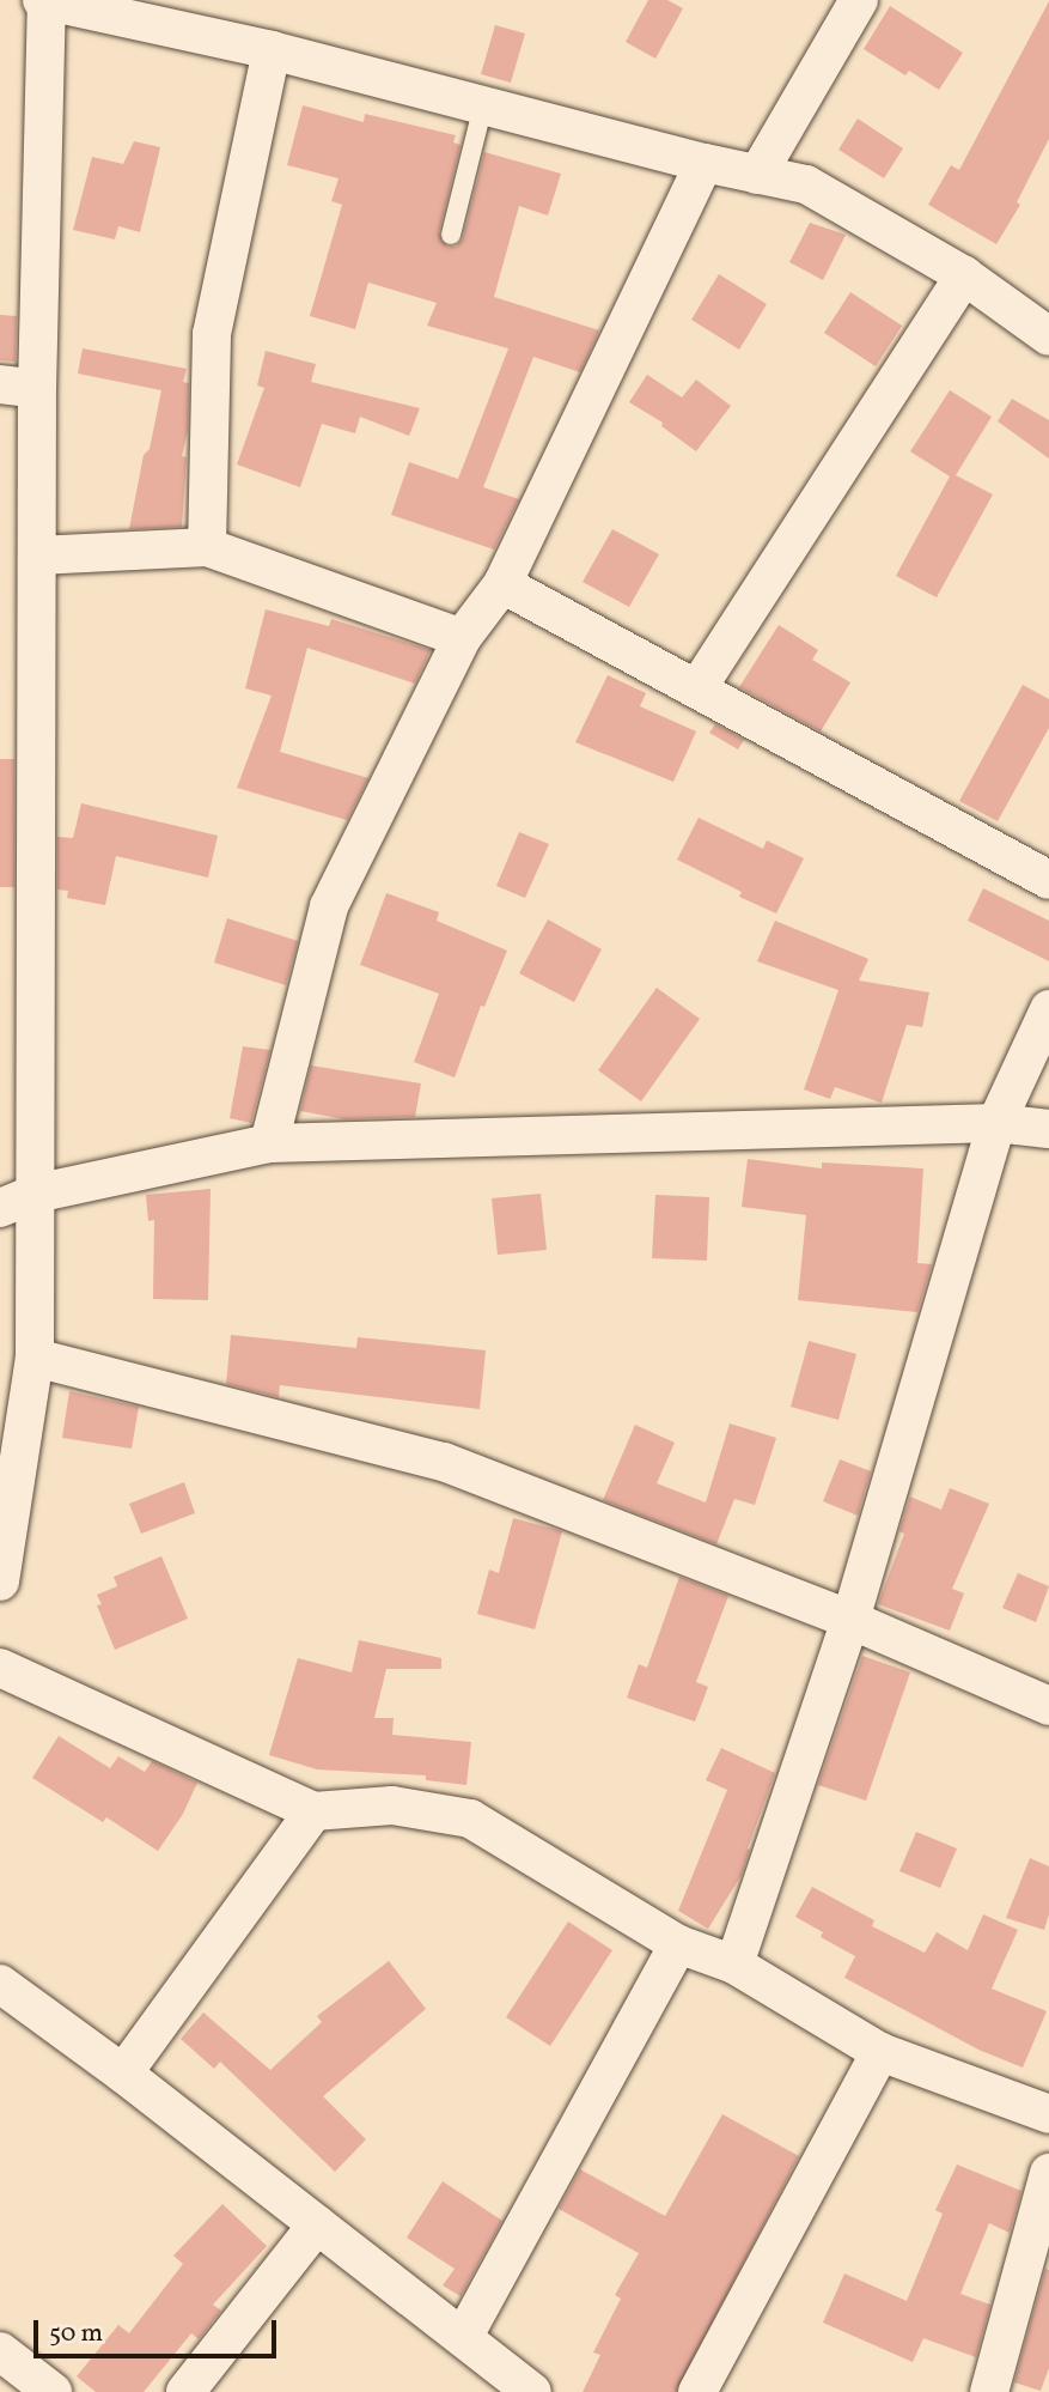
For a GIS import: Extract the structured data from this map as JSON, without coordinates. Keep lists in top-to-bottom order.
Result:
{
  "scale_bar": "50 m"
}
